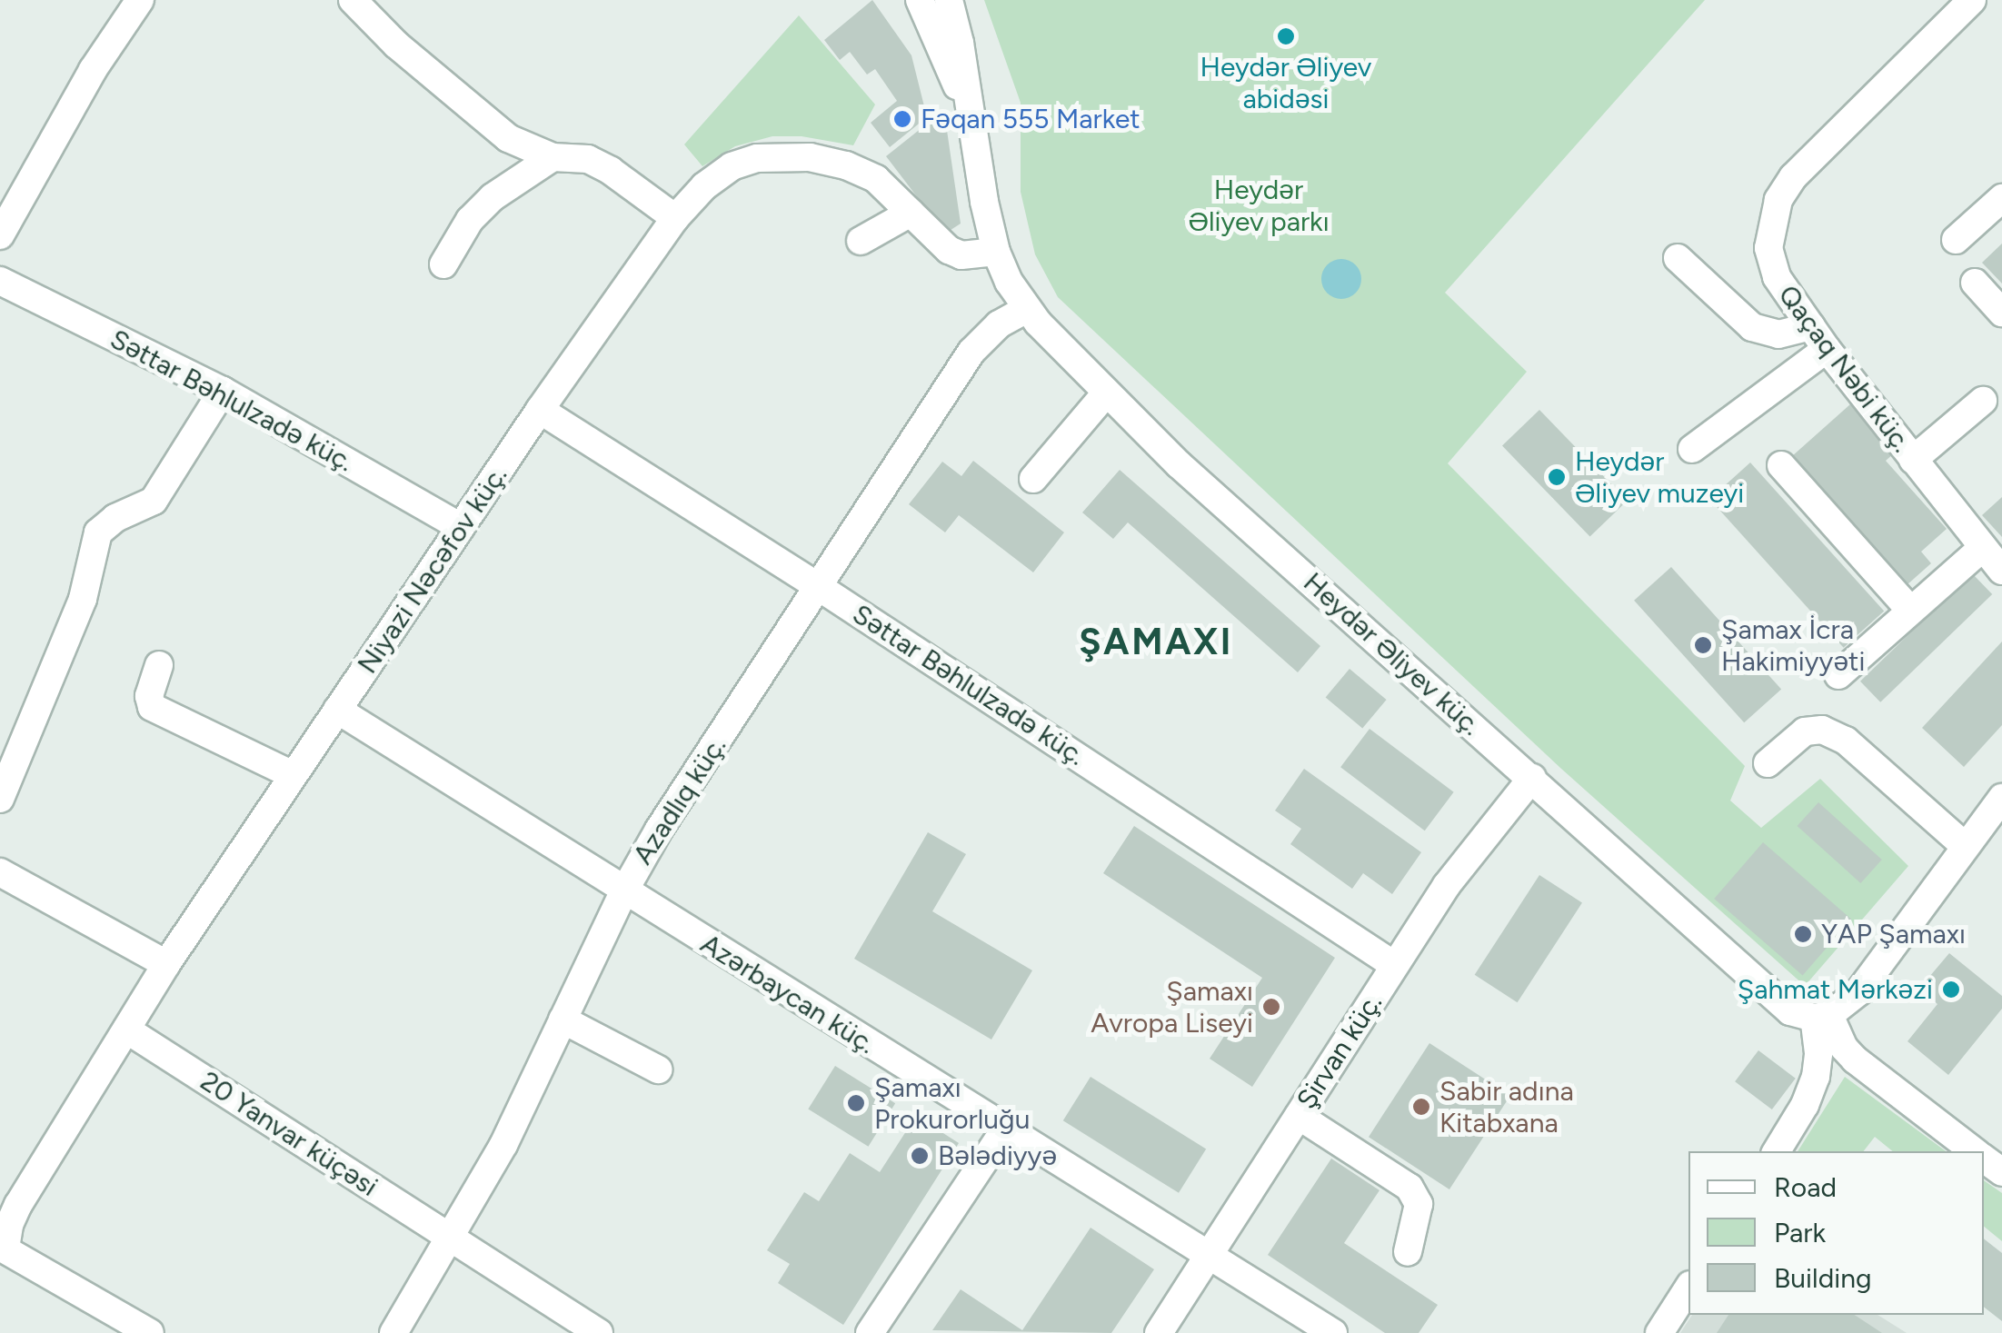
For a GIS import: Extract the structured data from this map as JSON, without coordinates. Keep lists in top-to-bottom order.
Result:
{
  "streets": {
    "street": [
      "Qaçaq Nəbi küç.",
      "Səttar Bəhlulzadə küç.",
      "Niyazi Nəcəfov küç.",
      "Heydər Əliyev küç.",
      "Azadlıq küç.",
      "Azərbaycan küç.",
      "Şirvan küç.",
      "20 Yanvar küçəsi"
    ]
  },
  "crossings": [
    ["Səttar Bəhlulzadə küç.", "Niyazi Nəcəfov küç."],
    ["Səttar Bəhlulzadə küç.", "Azadlıq küç."],
    ["Səttar Bəhlulzadə küç.", "Şirvan küç."],
    ["Niyazi Nəcəfov küç.", "Heydər Əliyev küç."],
    ["Niyazi Nəcəfov küç.", "Azərbaycan küç."],
    ["Niyazi Nəcəfov küç.", "20 Yanvar küçəsi"],
    ["Heydər Əliyev küç.", "Azadlıq küç."],
    ["Heydər Əliyev küç.", "Şirvan küç."],
    ["Azadlıq küç.", "Azərbaycan küç."],
    ["Azadlıq küç.", "20 Yanvar küçəsi"],
    ["Azərbaycan küç.", "Şirvan küç."]
  ],
  "districts": ["ŞAMAXI"],
  "parks": ["Heydər Əliyev parkı"],
  "places": [
    "Heydər Əliyev abidəsi",
    "Fəqan 555 Market",
    "Heydər Əliyev muzeyi",
    "Şamax İcra Hakimiyyəti",
    "YAP Şamaxı",
    "Şahmat Mərkəzi",
    "Şamaxı Avropa Liseyi",
    "Şamaxı Prokurorluğu",
    "Sabir adına Kitabxana",
    "Bələdiyyə"
  ],
  "legend": ["Road", "Park", "Building"]
}
